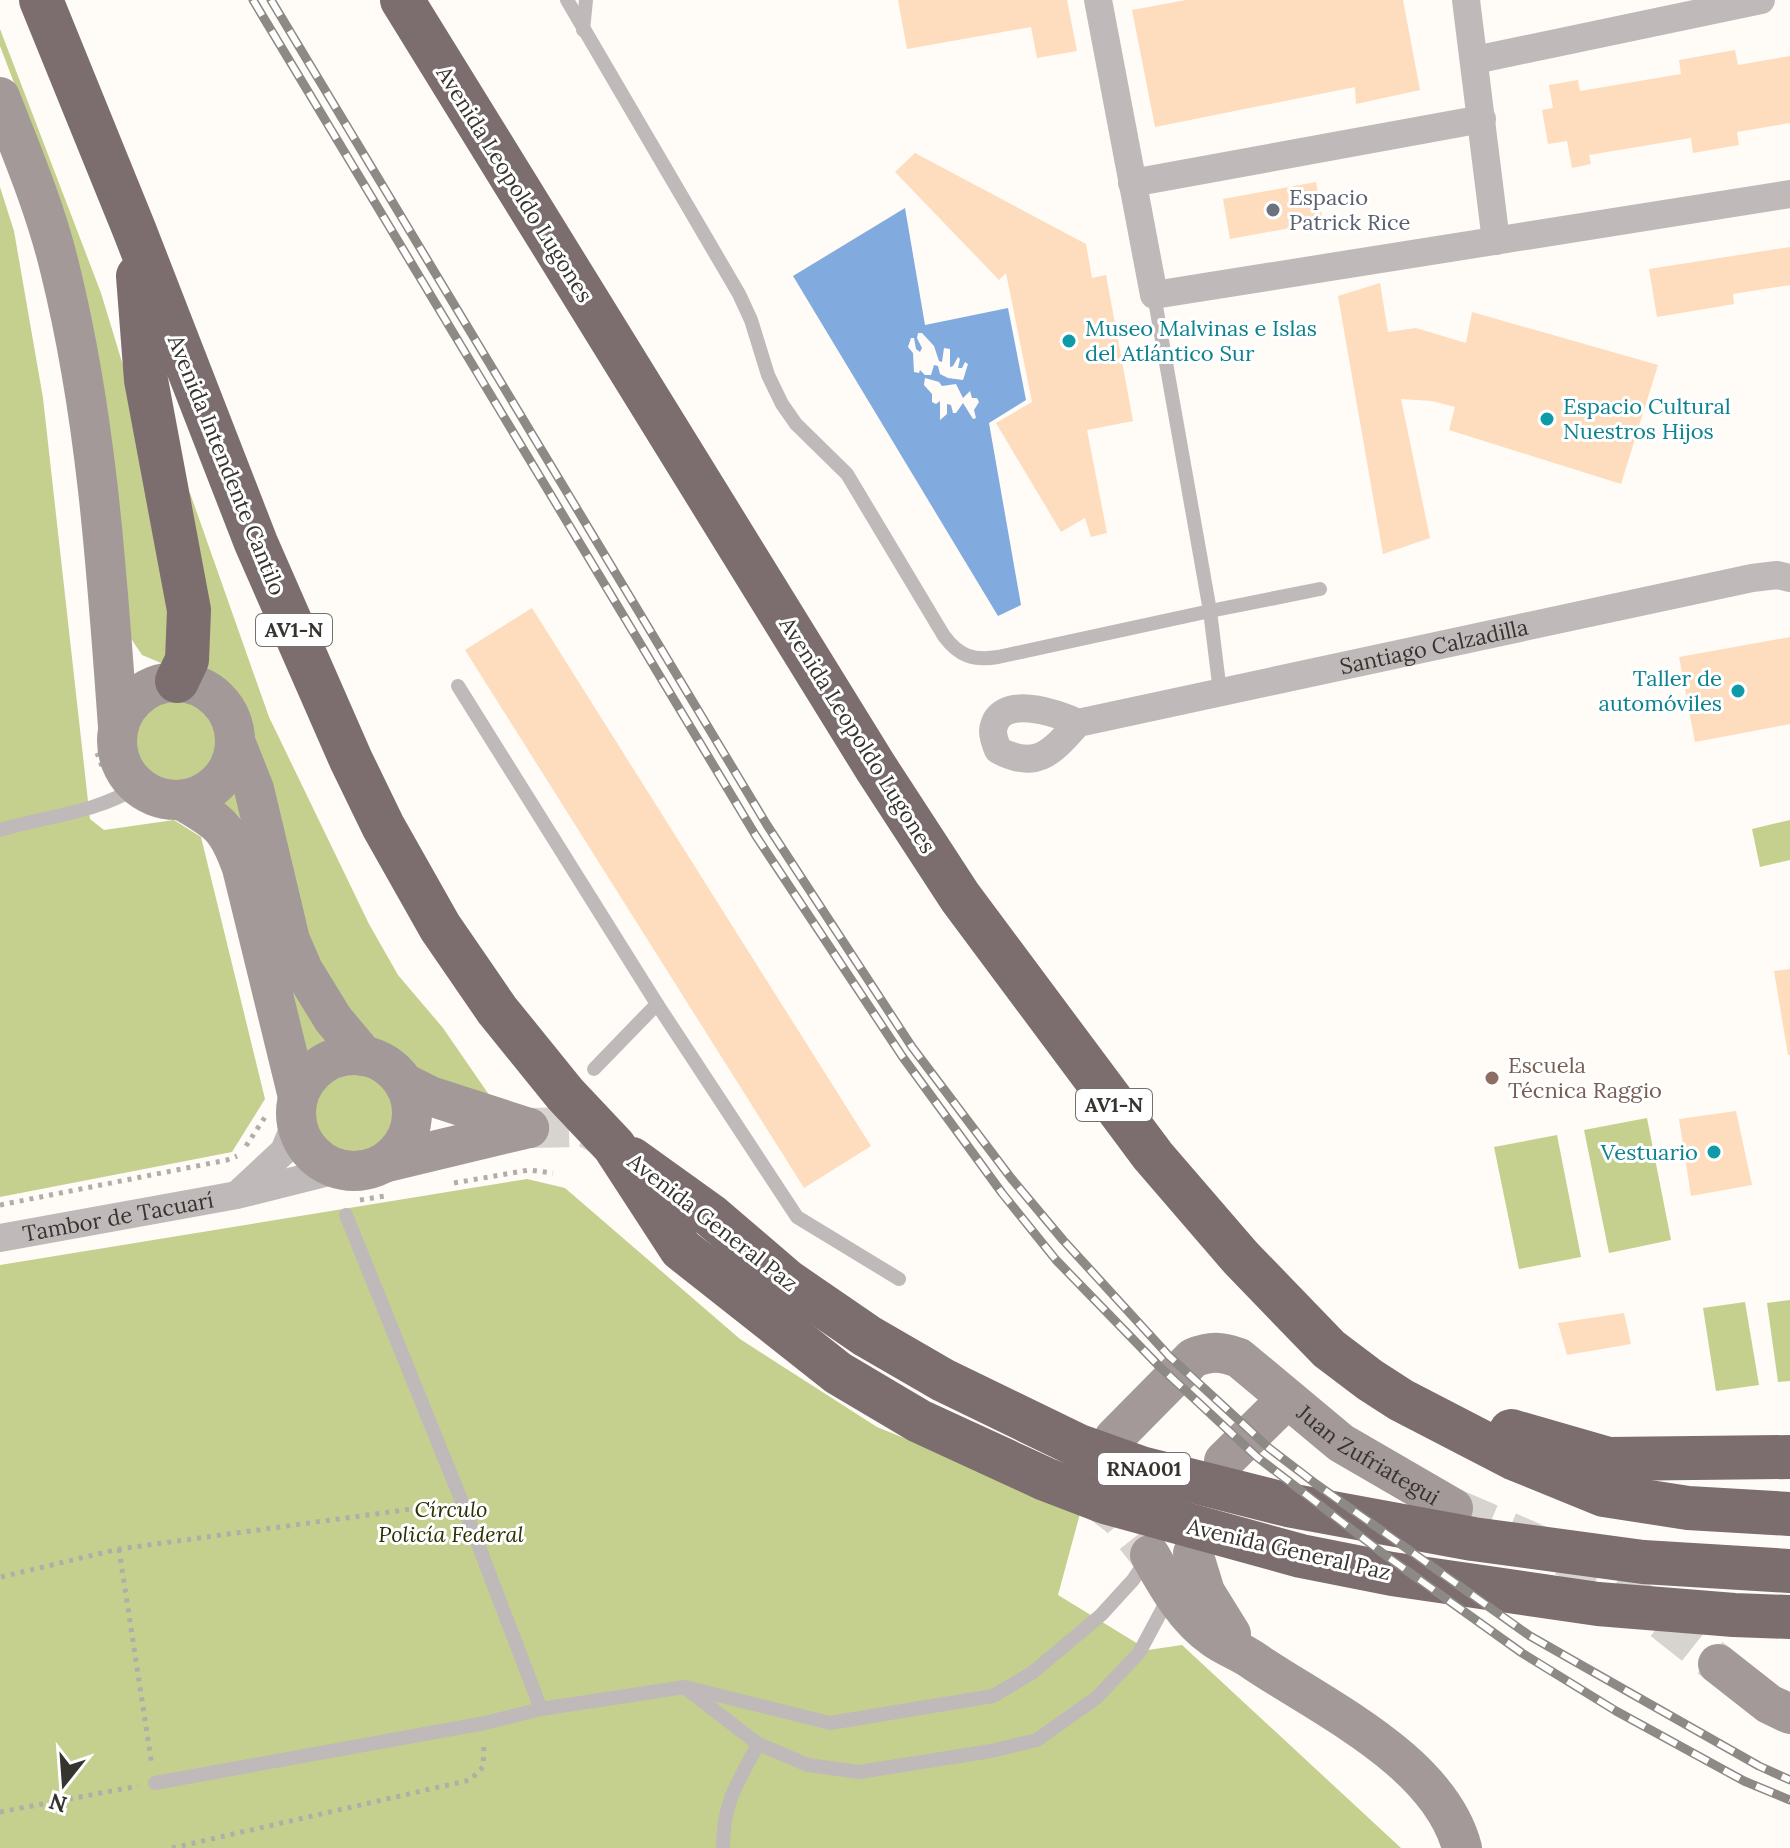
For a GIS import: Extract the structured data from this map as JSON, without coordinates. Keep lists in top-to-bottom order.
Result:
{
  "streets": {
    "highway": [
      "Avenida Leopoldo Lugones",
      "Avenida Intendente Cantilo",
      "AV1-N",
      "Avenida General Paz",
      "RNA001"
    ],
    "street": ["Santiago Calzadilla", "Tambor de Tacuarí", "Juan Zufriategui"]
  },
  "crossings": [
    ["Avenida Intendente Cantilo", "Avenida General Paz"]
  ],
  "parks": ["Círculo Policía Federal"],
  "places": [
    "Espacio Patrick Rice",
    "Museo Malvinas e Islas del Atlántico Sur",
    "Espacio Cultural Nuestros Hijos",
    "Taller de automóviles",
    "Escuela Técnica Raggio",
    "Vestuario"
  ],
  "north": "bottom"
}
